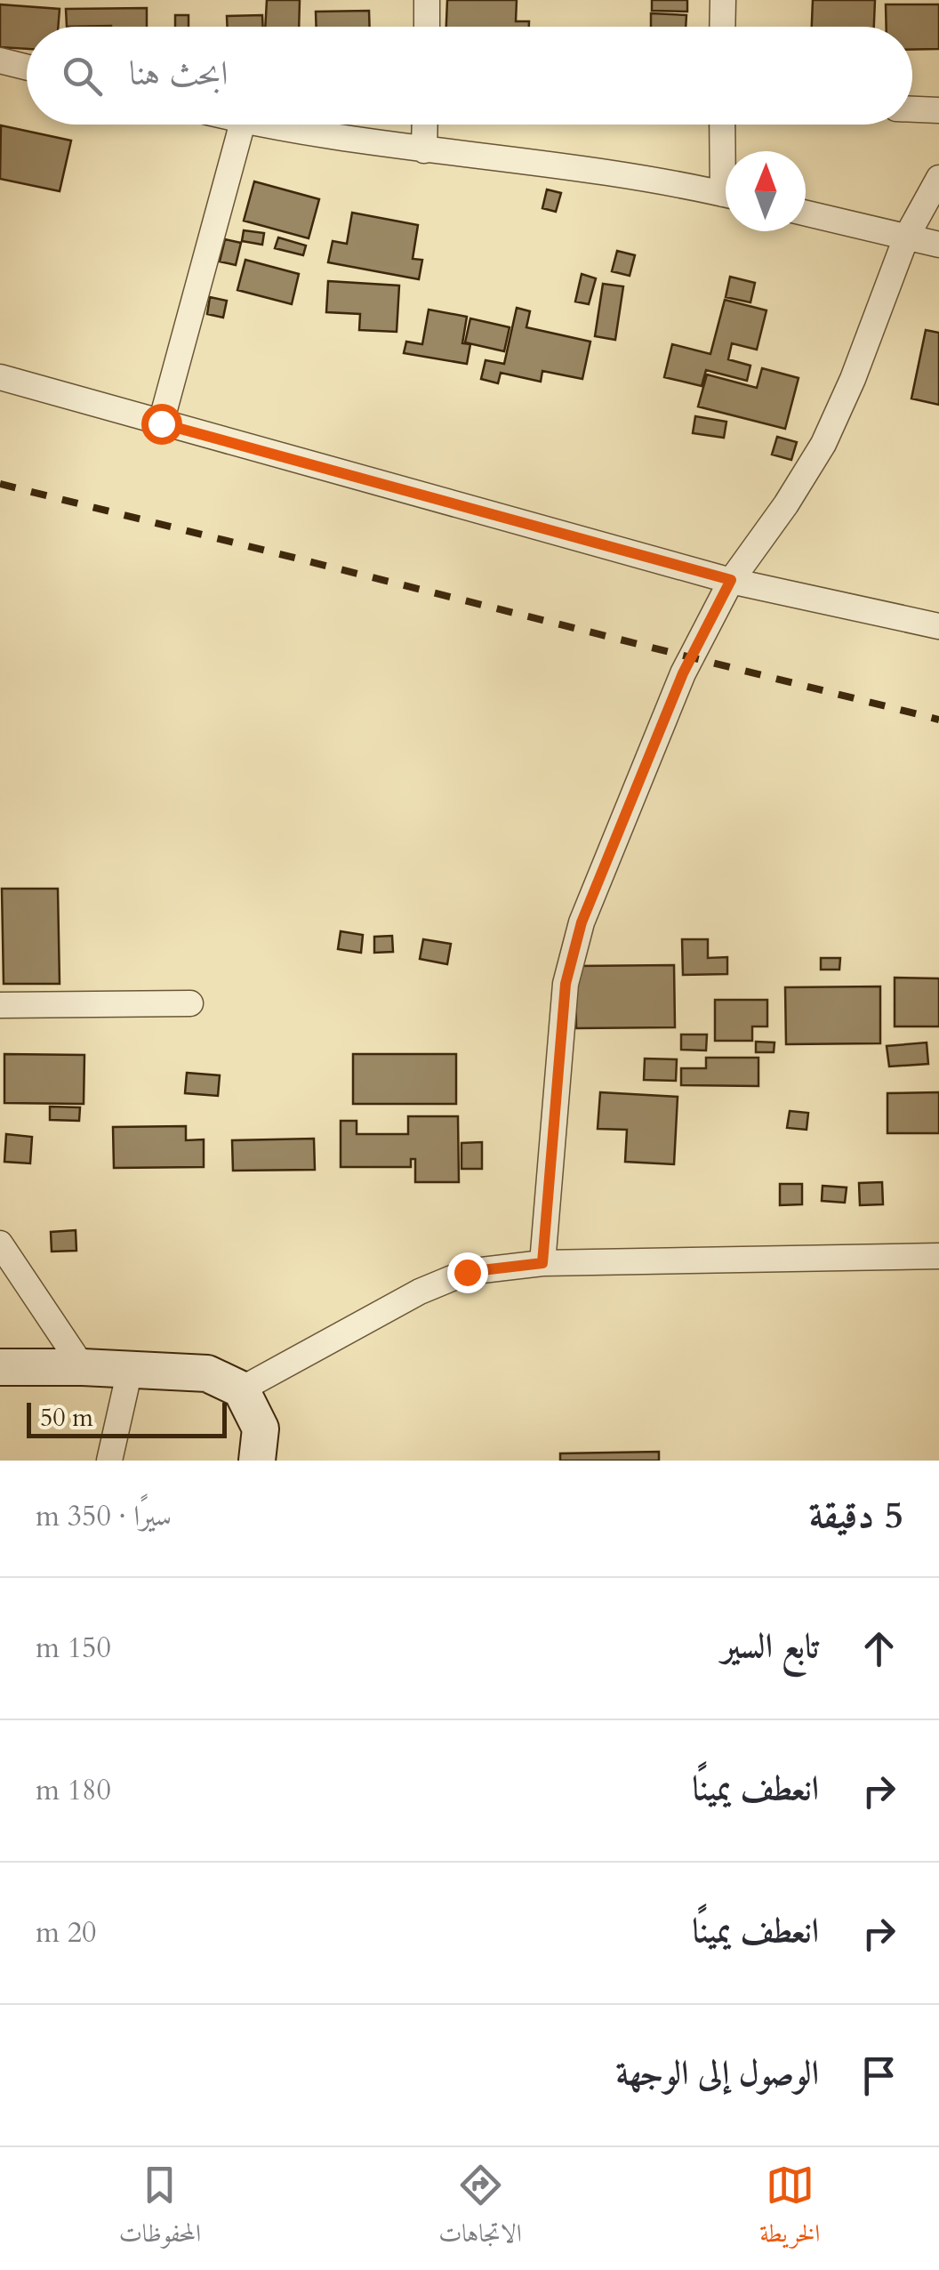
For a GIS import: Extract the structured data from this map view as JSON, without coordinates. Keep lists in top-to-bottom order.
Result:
{
  "scale_bar": "50 m",
  "north": "top",
  "page": {
    "search": "ابحث هنا",
    "scale": "50 m",
    "heading": ["5 دقيقة", "سيرًا · 350 m"],
    "list": [
      ["تابع السير", "150 m"],
      ["انعطف يمينًا", "180 m"],
      ["انعطف يمينًا", "20 m"],
      "الوصول إلى الوجهة"
    ],
    "nav": ["الخريطة", "الاتجاهات", "المحفوظات"]
  }
}
